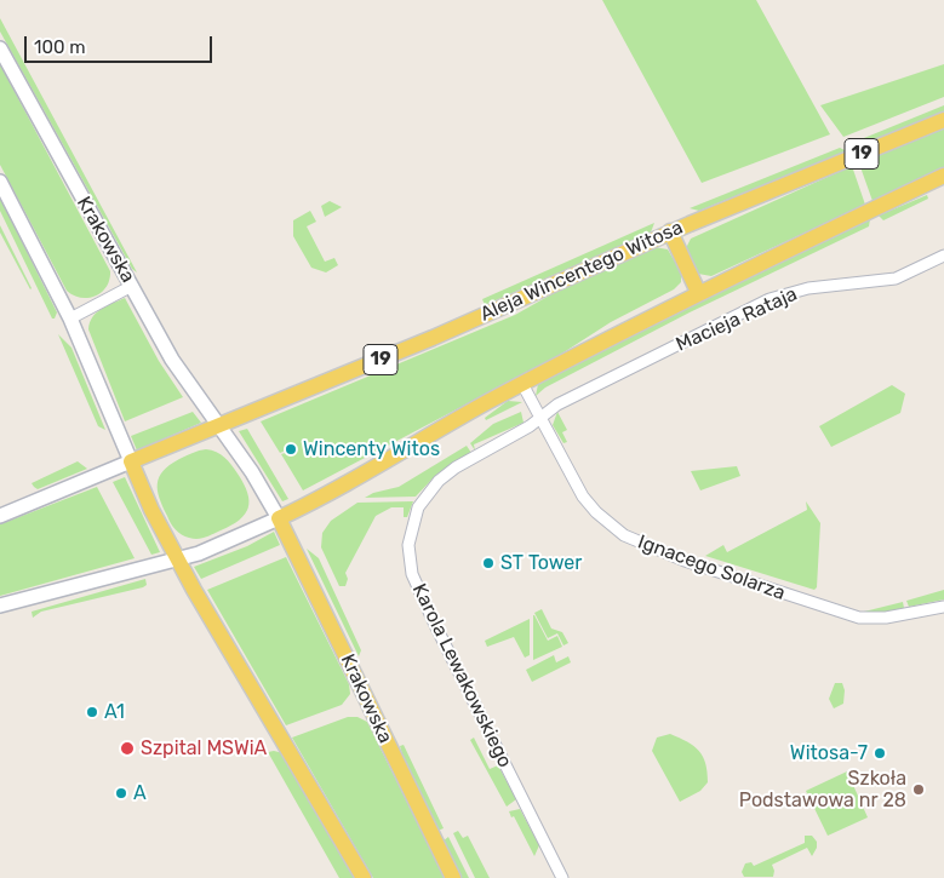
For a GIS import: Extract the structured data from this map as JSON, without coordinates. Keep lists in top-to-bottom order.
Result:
{
  "streets": {
    "main road": ["19", "Krakowska", "Aleja Wincentego Witosa"],
    "street": ["Macieja Rataja", "Ignacego Solarza", "Karola Lewakowskiego"]
  },
  "crossings": [
    ["19", "Krakowska"],
    ["19", "Aleja Wincentego Witosa"],
    ["Krakowska", "Aleja Wincentego Witosa"],
    ["Macieja Rataja", "Ignacego Solarza"],
    ["Macieja Rataja", "Karola Lewakowskiego"],
    ["Ignacego Solarza", "Karola Lewakowskiego"]
  ],
  "places": [
    "Wincenty Witos",
    "ST Tower",
    "A1",
    "Szpital MSWiA",
    "Witosa-7",
    "Szkoła Podstawowa nr 28",
    "A"
  ],
  "scale_bar": "100 m"
}
